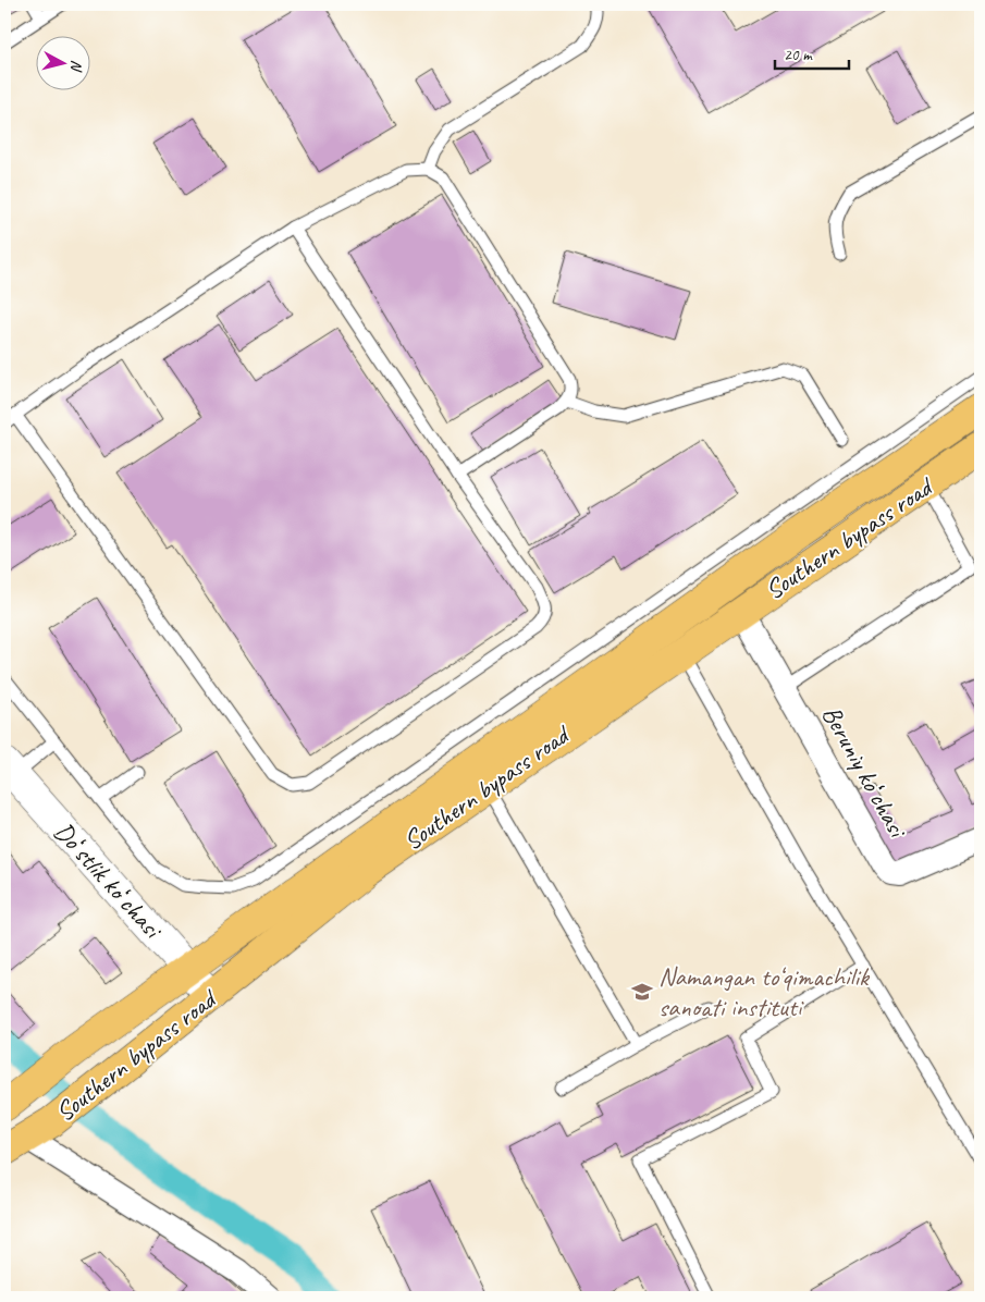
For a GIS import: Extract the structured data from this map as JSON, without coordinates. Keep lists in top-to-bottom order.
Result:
{
  "streets": {
    "highway": ["Southern bypass road"],
    "street": ["Beruniy koʻchasi", "Doʻstlik koʻchasi"]
  },
  "crossings": [
    ["Southern bypass road", "Beruniy koʻchasi"],
    ["Southern bypass road", "Doʻstlik koʻchasi"]
  ],
  "places": {
    "school or university": ["Namangan to‘qimachilik sanoati instituti"]
  },
  "scale_bar": "20 m",
  "north": "right"
}
